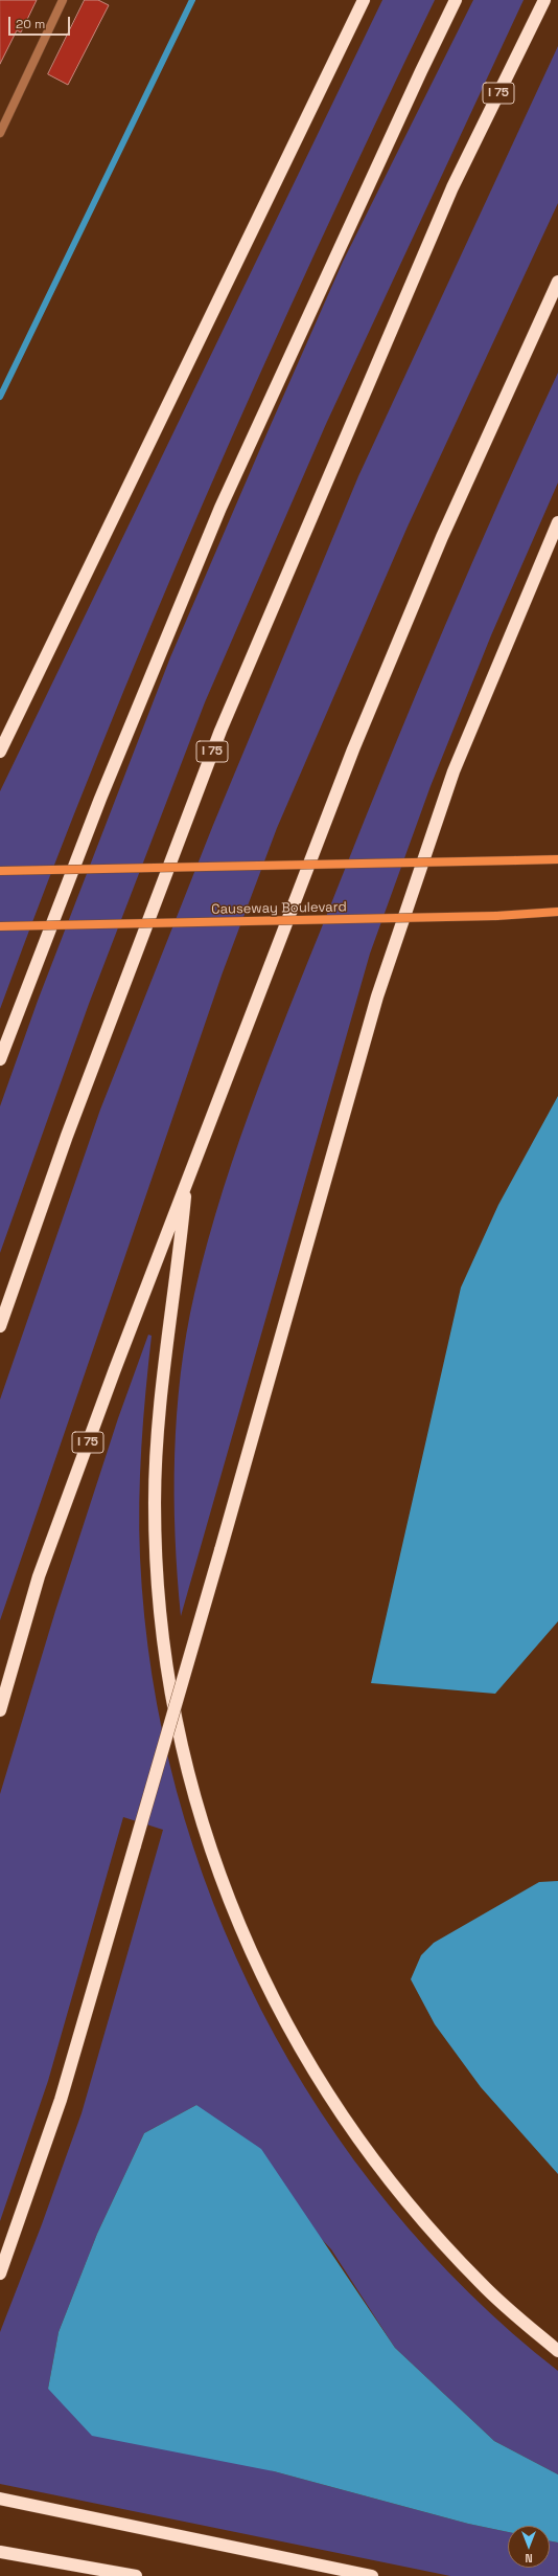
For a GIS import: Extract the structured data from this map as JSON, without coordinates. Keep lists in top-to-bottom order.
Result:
{
  "streets": {
    "highway": ["I 75"],
    "main road": ["Causeway Boulevard"]
  },
  "scale_bar": "20 m",
  "north": "bottom"
}
